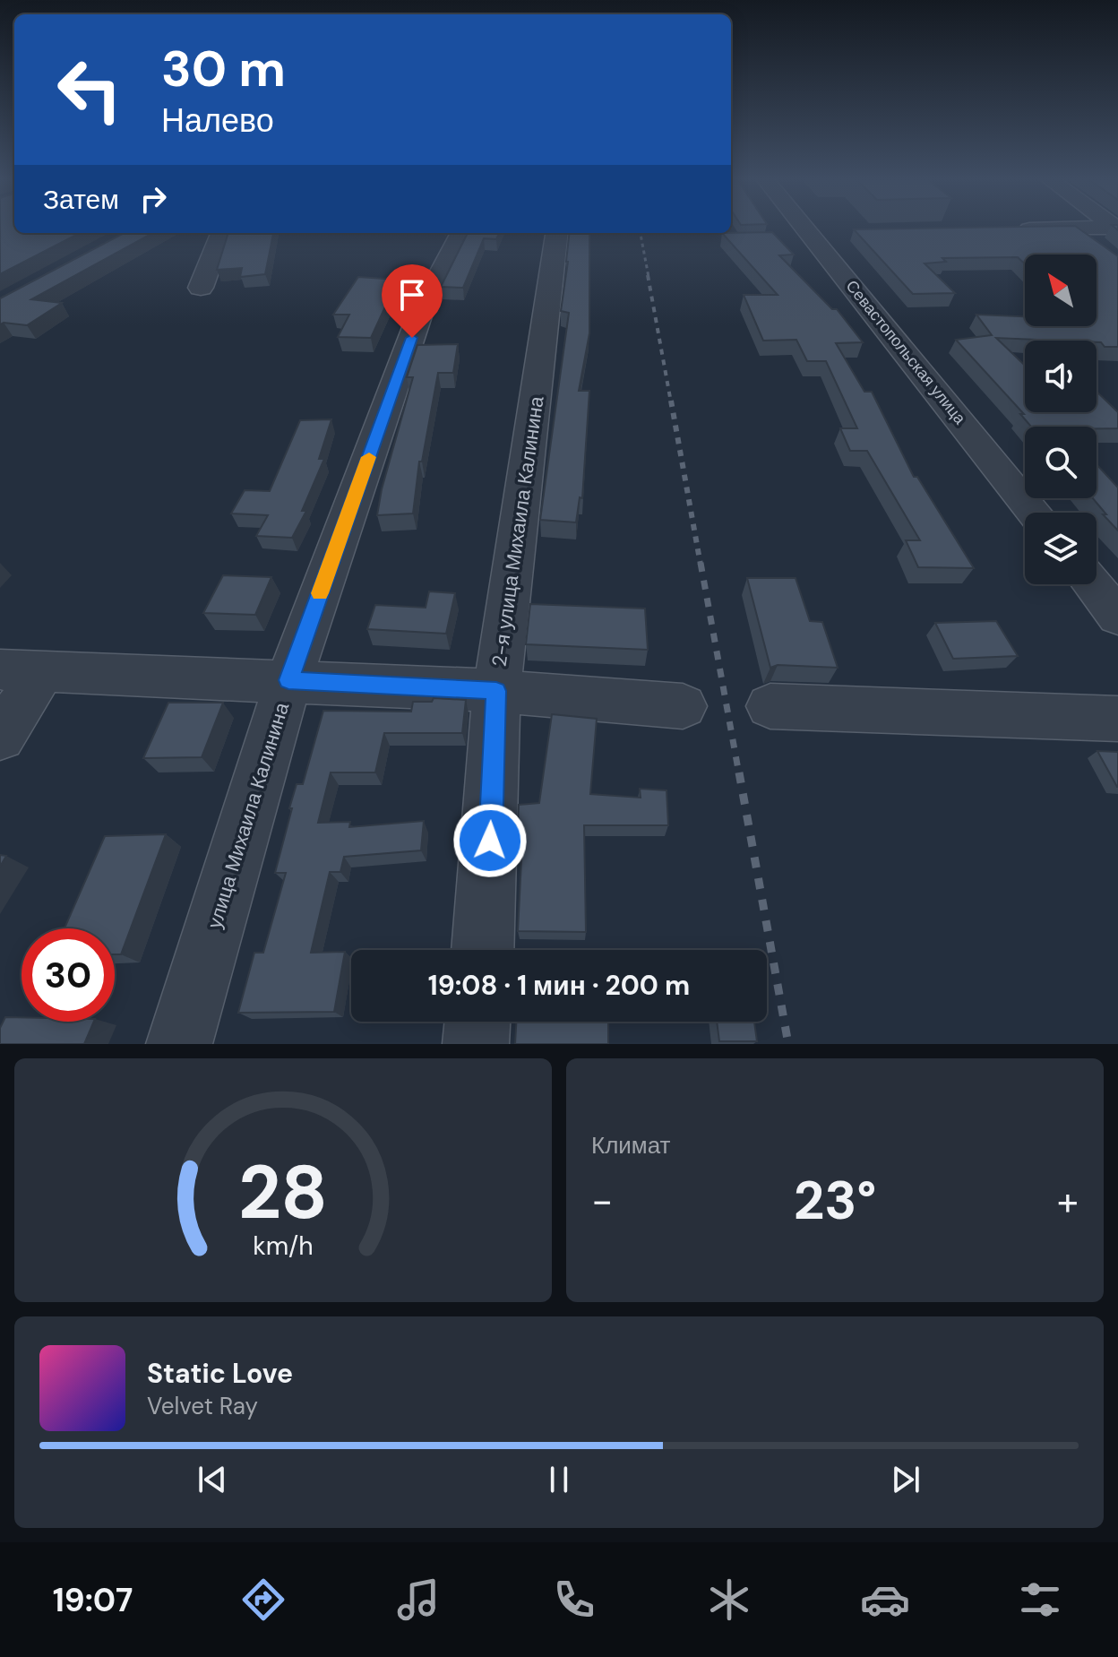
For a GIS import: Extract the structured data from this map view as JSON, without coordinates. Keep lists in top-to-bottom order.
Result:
{
  "streets": {
    "street": ["Севастопольская улица", "2-я улица Михаила Калинина", "улица Михаила Калинина"]
  },
  "north": "top left",
  "page": {
    "turn": ["30 m", "Налево"],
    "then": "Затем",
    "limit": "30",
    "trip": "19:08 · 1 мин · 200 m",
    "tile": "Климат",
    "heat": ["−", "23°", "+"],
    "song": ["Static Love", "Velvet Ray"],
    "tabs": "19:07",
    "gauge": ["28", "km/h"]
  }
}
